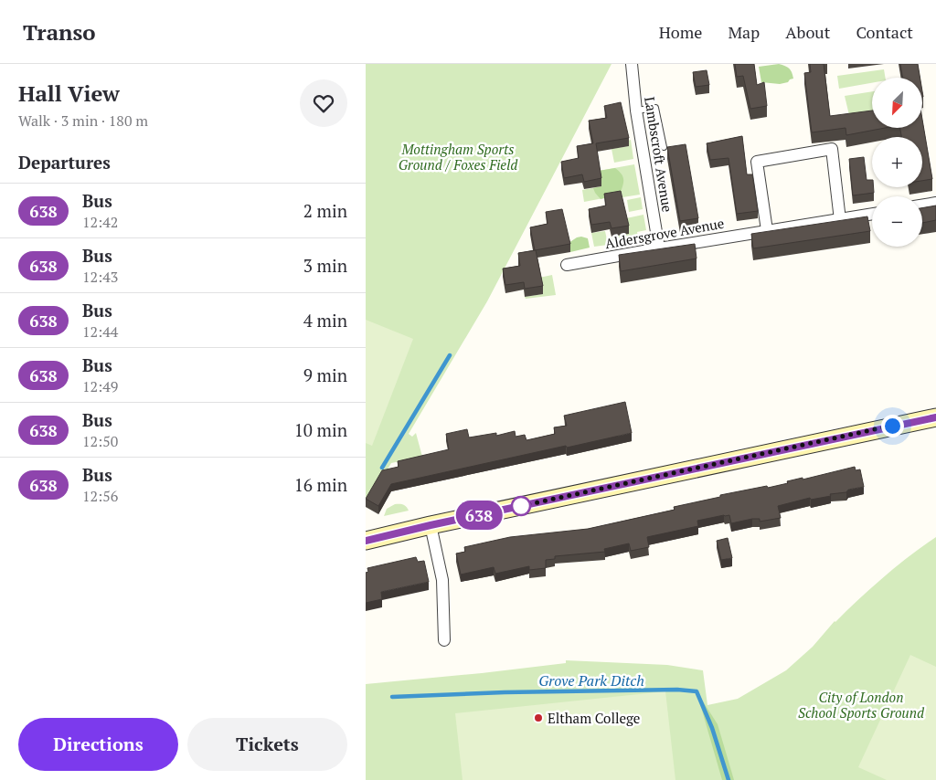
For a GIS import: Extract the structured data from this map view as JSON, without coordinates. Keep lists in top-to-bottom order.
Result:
{
  "streets": {
    "street": ["Lambscroft Avenue", "Aldersgrove Avenue"]
  },
  "crossings": [
    ["Lambscroft Avenue", "Aldersgrove Avenue"]
  ],
  "water": ["Grove Park Ditch"],
  "parks": ["Mottingham Sports Ground / Foxes Field", "City of London School Sports Ground"],
  "places": ["Eltham College"],
  "lines": ["bus line 638"],
  "north": "bottom left",
  "page": {
    "header": "Transo",
    "nav": [
      "Home",
      "Map",
      "About",
      "Contact"
    ],
    "heading": [
      ["Hall View", "Walk · 3 min · 180 m"],
      "Departures"
    ],
    "on_map": "638",
    "map_buttons": ["+", "−"],
    "list": [
      {
        "mark": "638",
        "name": "Bus",
        "note": "12:42",
        "value": "2 min"
      },
      {
        "mark": "638",
        "name": "Bus",
        "note": "12:43",
        "value": "3 min"
      },
      {
        "mark": "638",
        "name": "Bus",
        "note": "12:44",
        "value": "4 min"
      },
      {
        "mark": "638",
        "name": "Bus",
        "note": "12:49",
        "value": "9 min"
      },
      {
        "mark": "638",
        "name": "Bus",
        "note": "12:50",
        "value": "10 min"
      },
      {
        "mark": "638",
        "name": "Bus",
        "note": "12:56",
        "value": "16 min"
      }
    ],
    "buttons": ["Directions", "Tickets"]
  }
}
